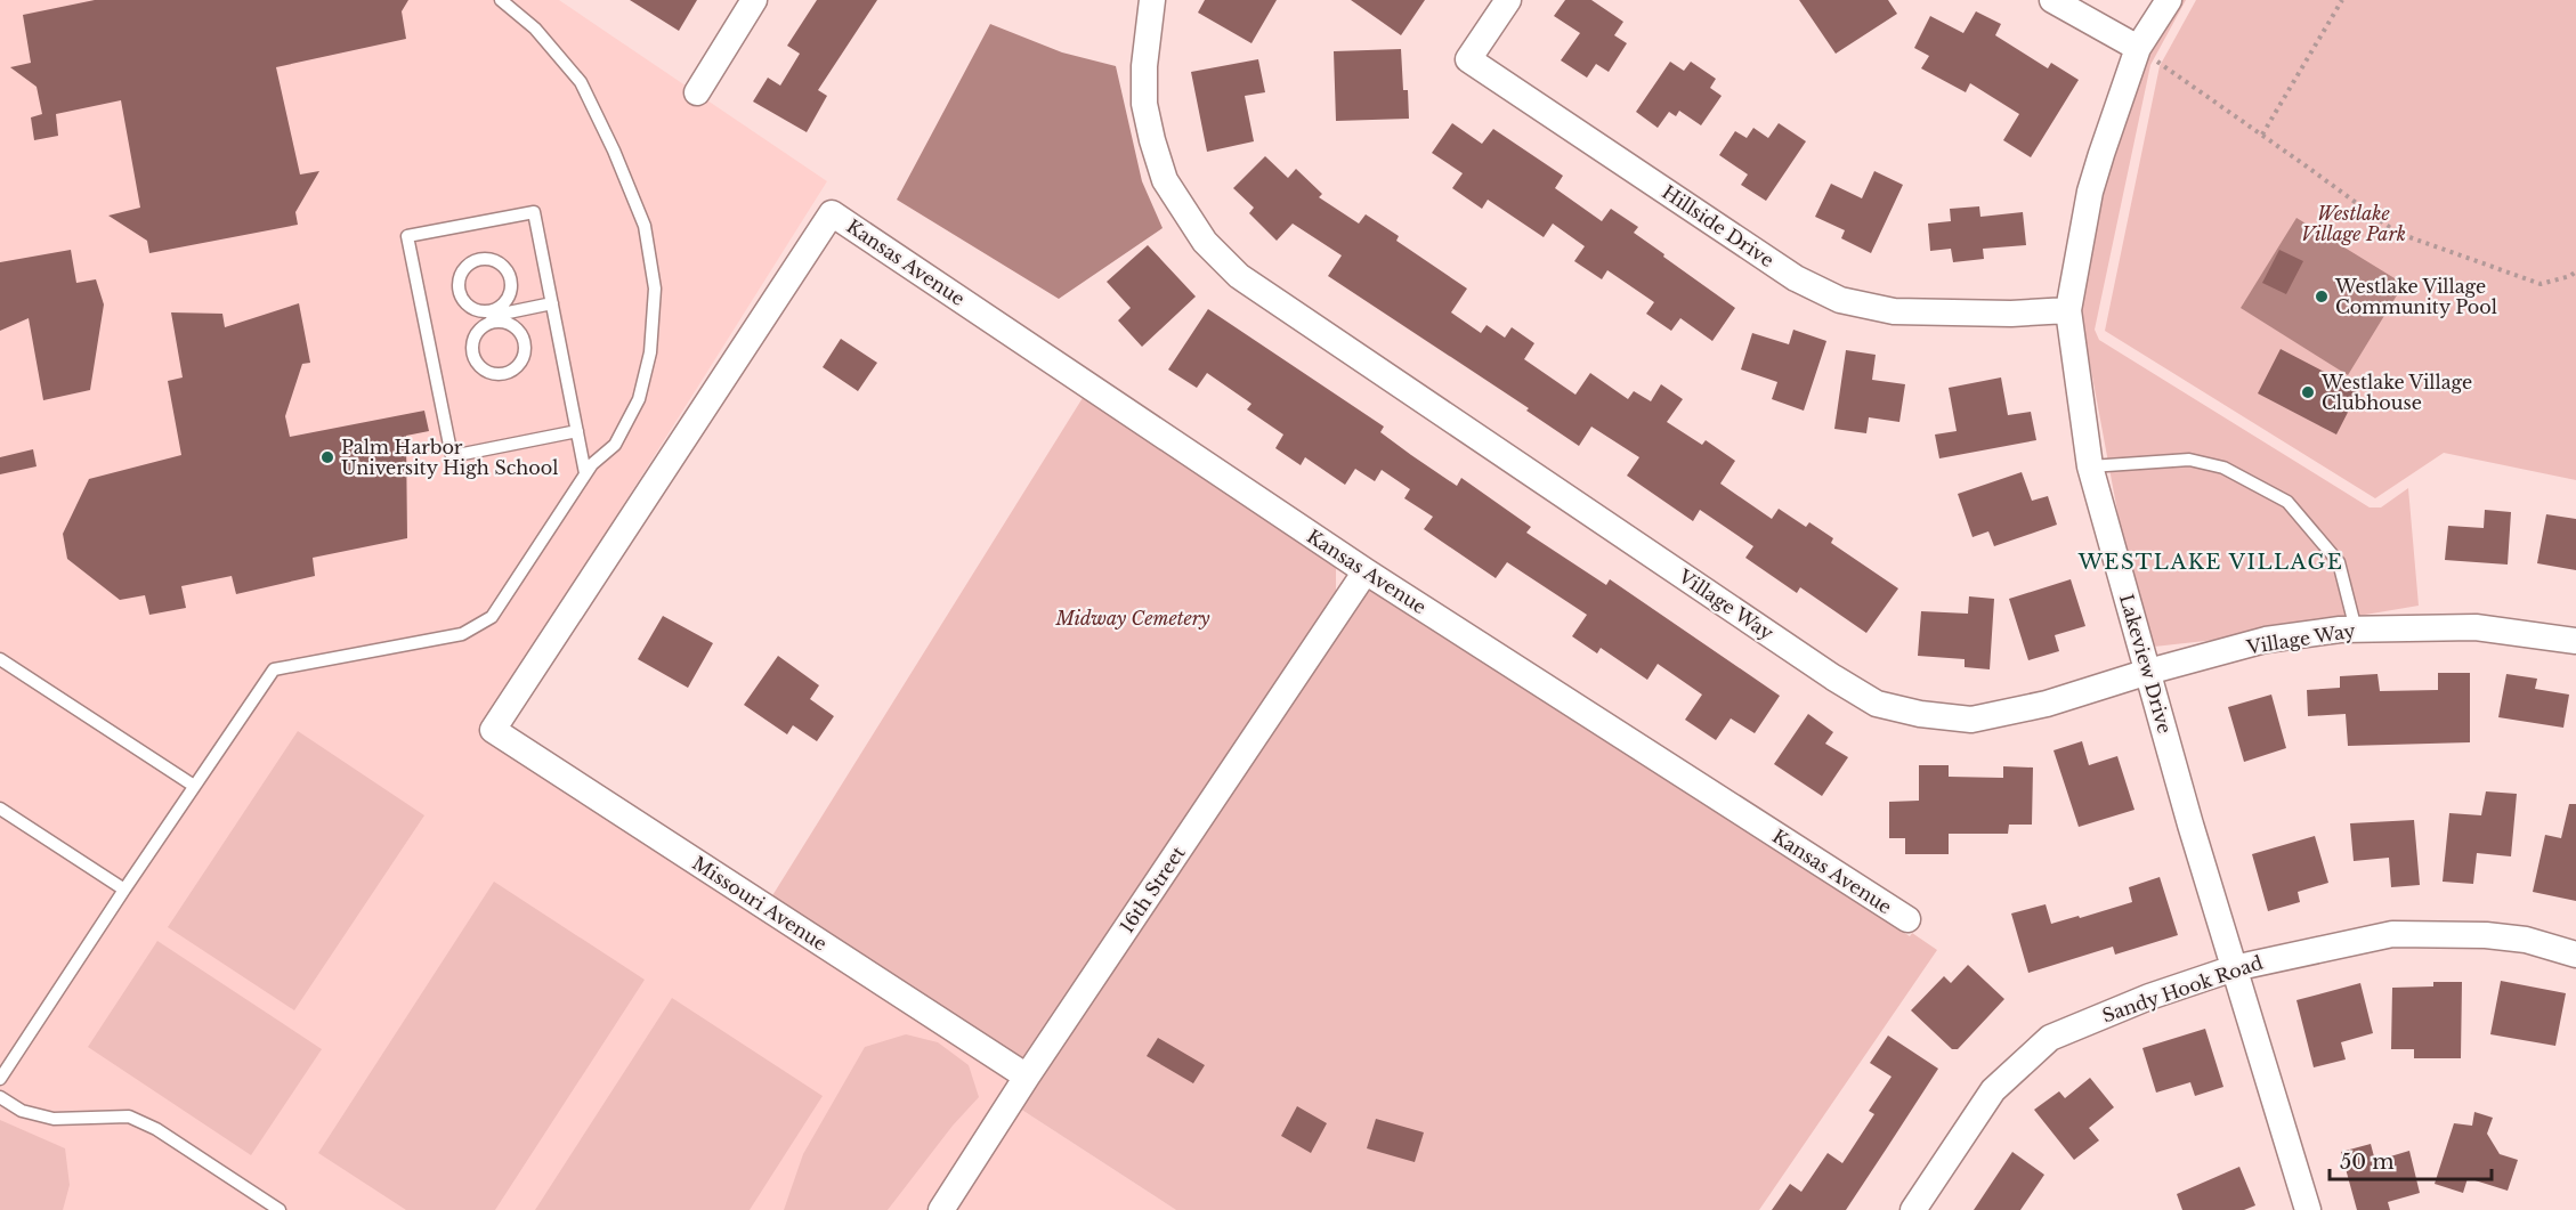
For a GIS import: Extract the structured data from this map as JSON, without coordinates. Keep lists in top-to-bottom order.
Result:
{
  "streets": {
    "street": [
      "Hillside Drive",
      "Kansas Avenue",
      "Village Way",
      "Lakeview Drive",
      "16th Street",
      "Missouri Avenue",
      "Sandy Hook Road"
    ]
  },
  "crossings": [
    ["Hillside Drive", "Lakeview Drive"],
    ["Kansas Avenue", "16th Street"],
    ["Kansas Avenue", "Missouri Avenue"],
    ["Village Way", "Lakeview Drive"],
    ["Lakeview Drive", "Sandy Hook Road"],
    ["16th Street", "Missouri Avenue"]
  ],
  "districts": ["WESTLAKE VILLAGE"],
  "parks": ["Westlake Village Park", "Midway Cemetery"],
  "places": ["Westlake Village Community Pool", "Westlake Village Clubhouse", "Palm Harbor University High School"],
  "scale_bar": "50 m"
}
